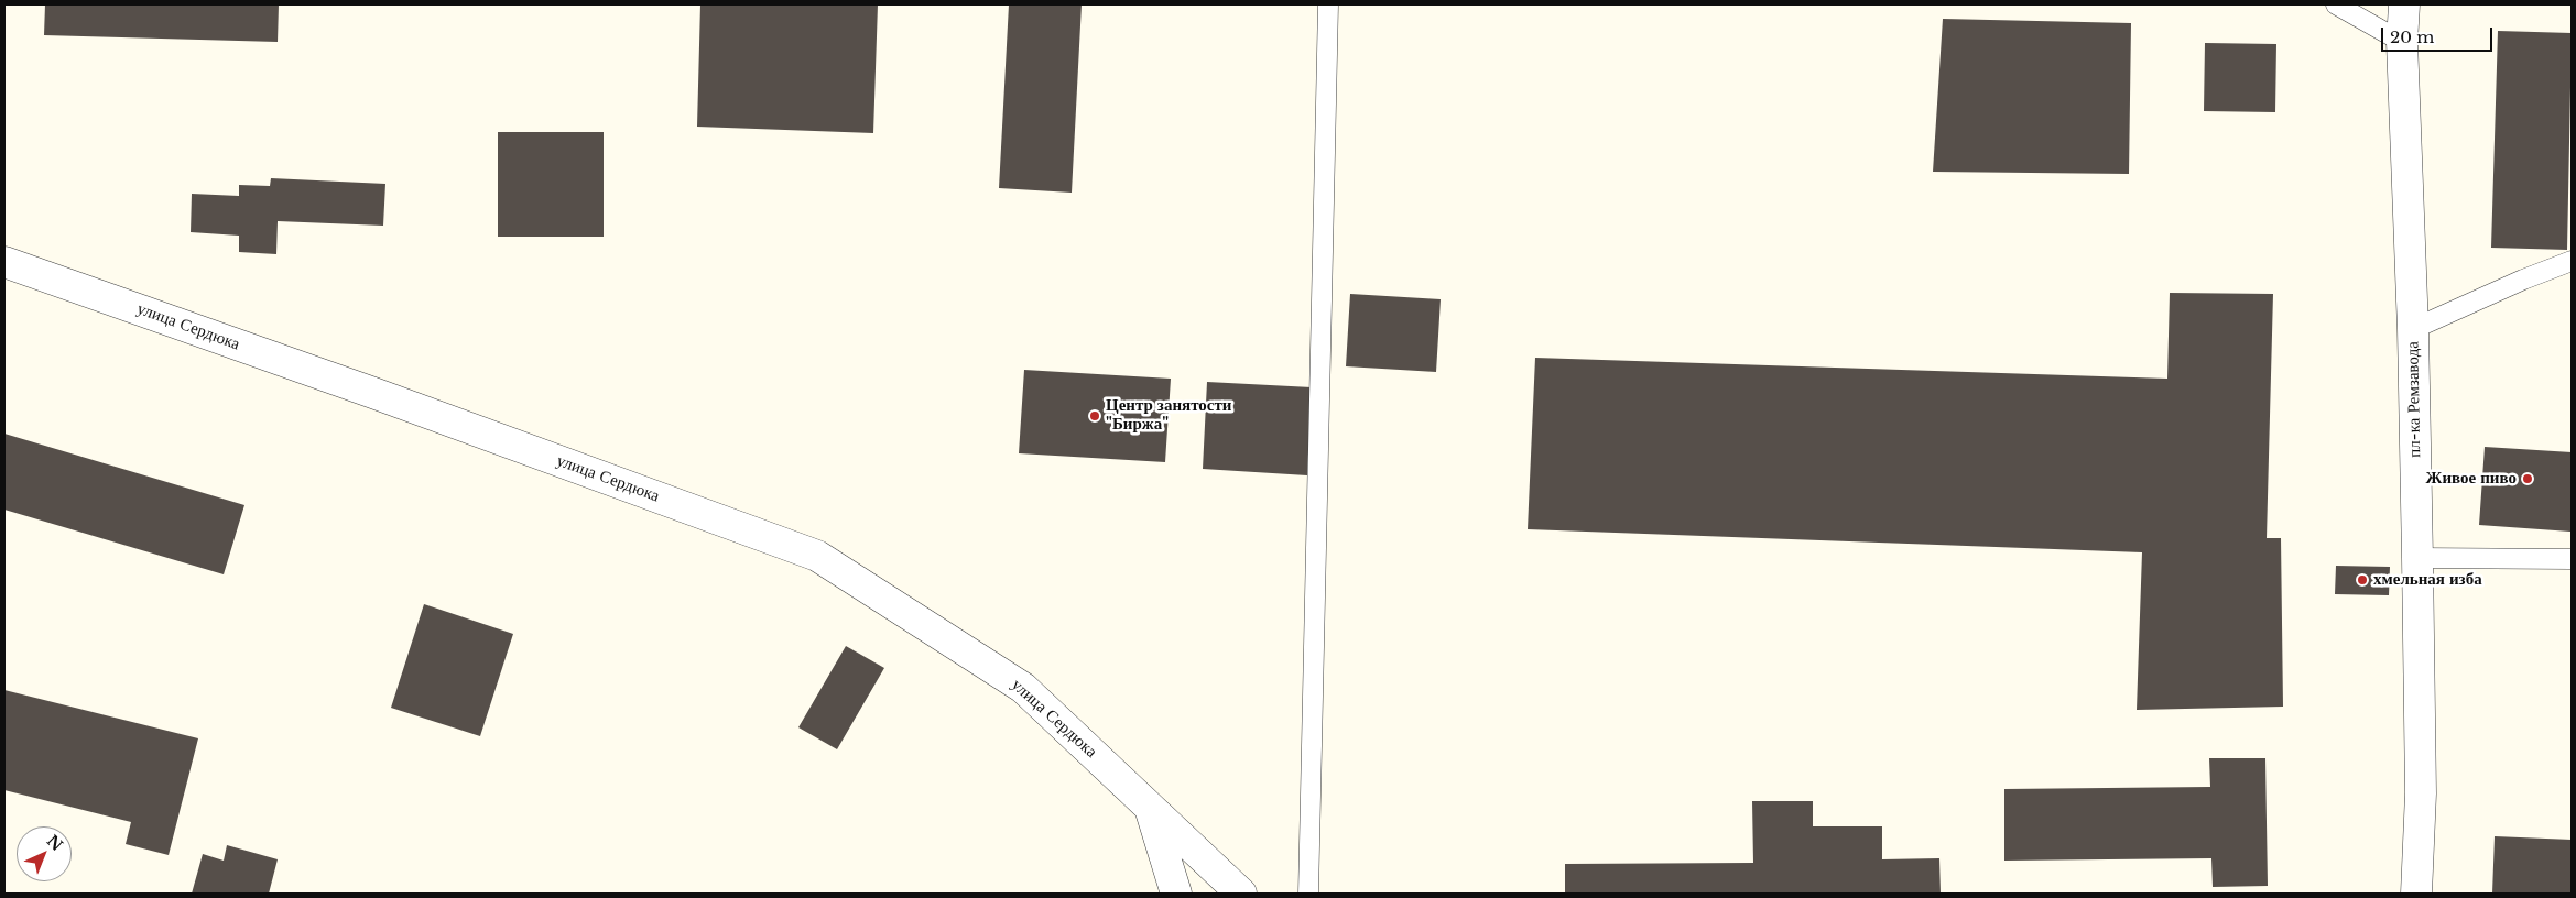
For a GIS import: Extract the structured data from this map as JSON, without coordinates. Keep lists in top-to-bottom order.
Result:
{
  "streets": {
    "street": ["улица Сердюка", "пл-ка Ремзавода"]
  },
  "places": ["Центр занятости \"Биржа\"", "Живое пиво", "хмельная изба"],
  "scale_bar": "20 m",
  "north": "top right"
}
